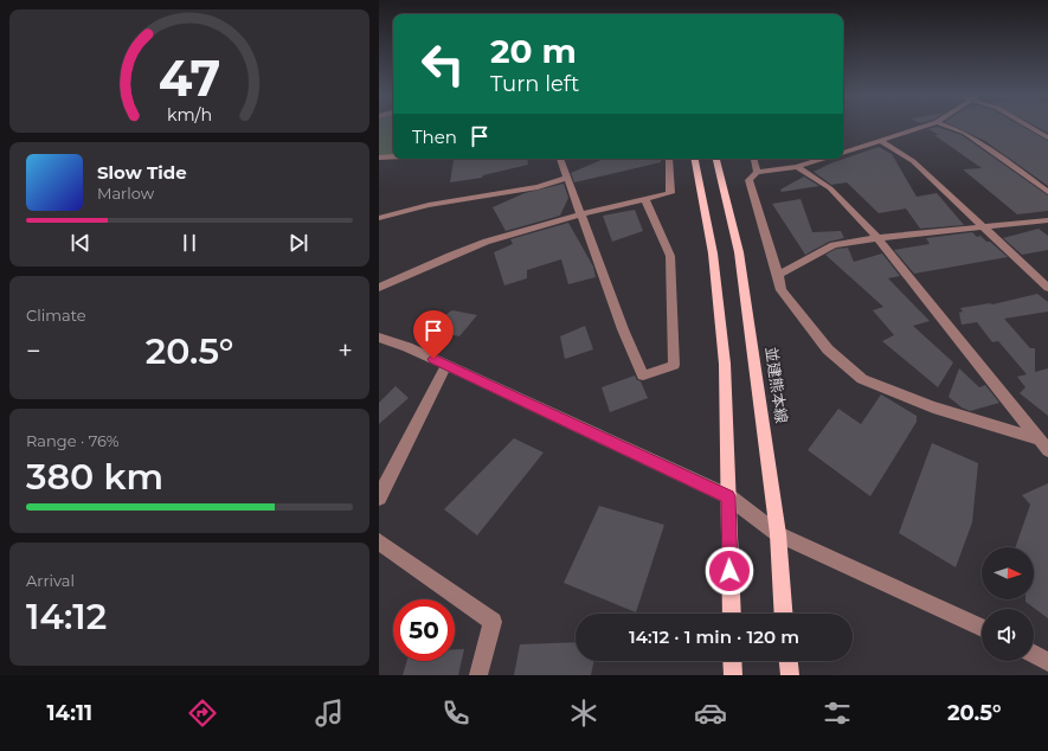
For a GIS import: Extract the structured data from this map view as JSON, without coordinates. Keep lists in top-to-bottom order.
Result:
{
  "streets": {
    "main road": ["並建熊本線"]
  },
  "north": "right",
  "page": {
    "turn": ["20 m", "Turn left"],
    "then": "Then",
    "song": ["Slow Tide", "Marlow"],
    "tile": [
      "Climate",
      ["Range · 76%", "380 km"],
      ["Arrival", "14:12"]
    ],
    "heat": ["−", "20.5°", "+"],
    "limit": "50",
    "trip": "14:12 · 1 min · 120 m",
    "tabs": ["14:11", "20.5°"],
    "gauge": ["47", "km/h"]
  }
}
